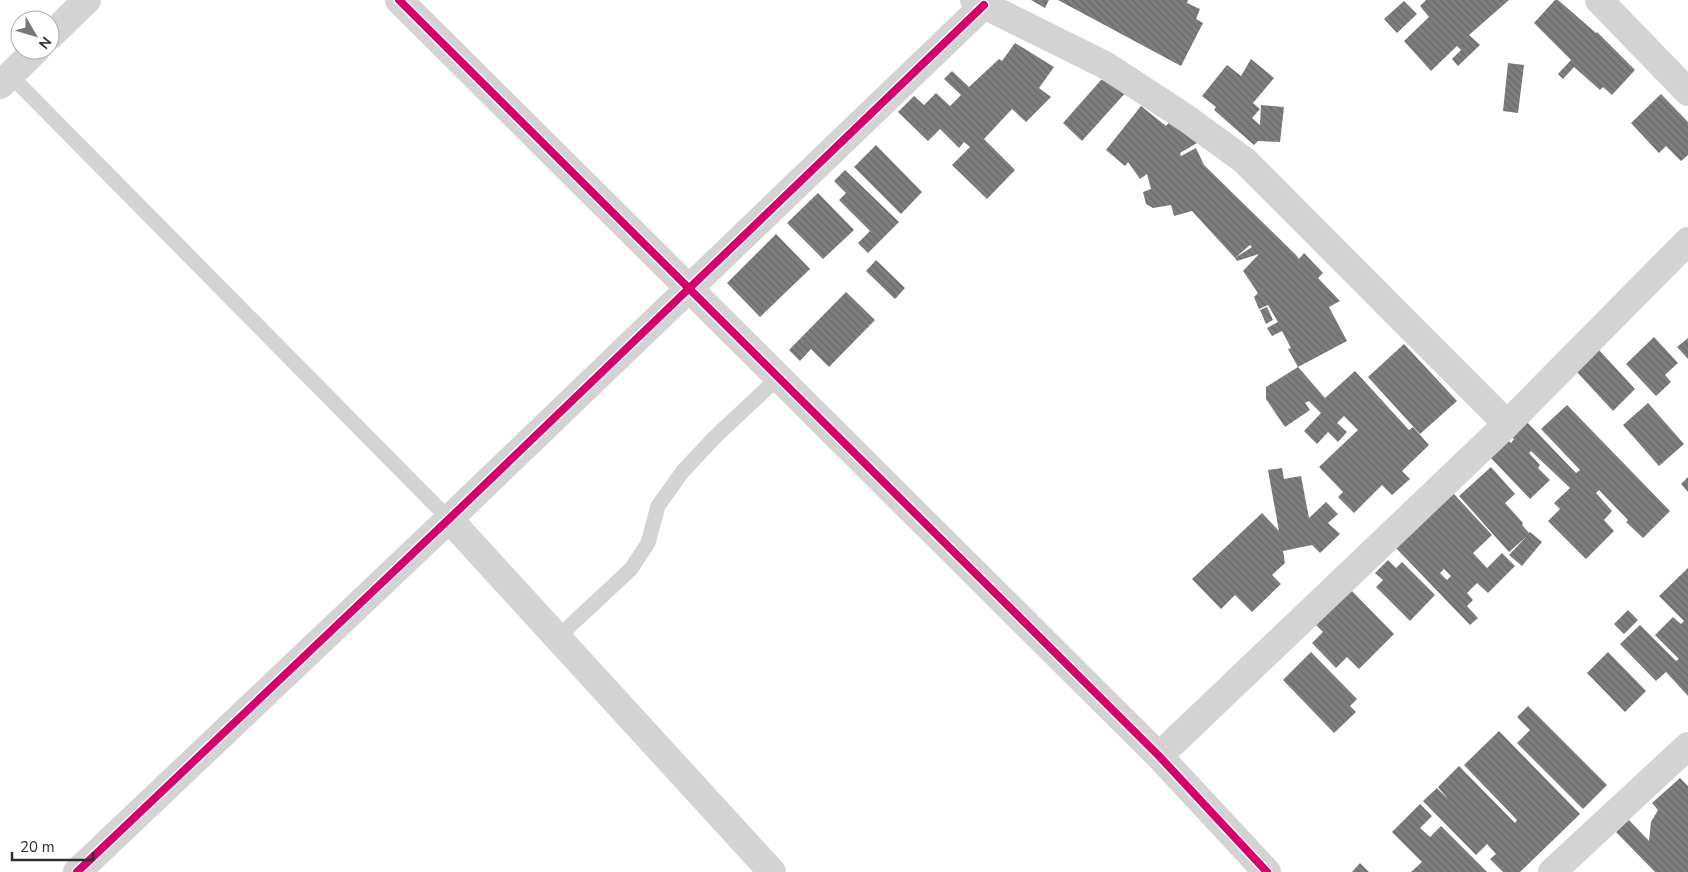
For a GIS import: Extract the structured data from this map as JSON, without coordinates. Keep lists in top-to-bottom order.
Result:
{
  "scale_bar": "20 m",
  "north": "bottom right"
}
